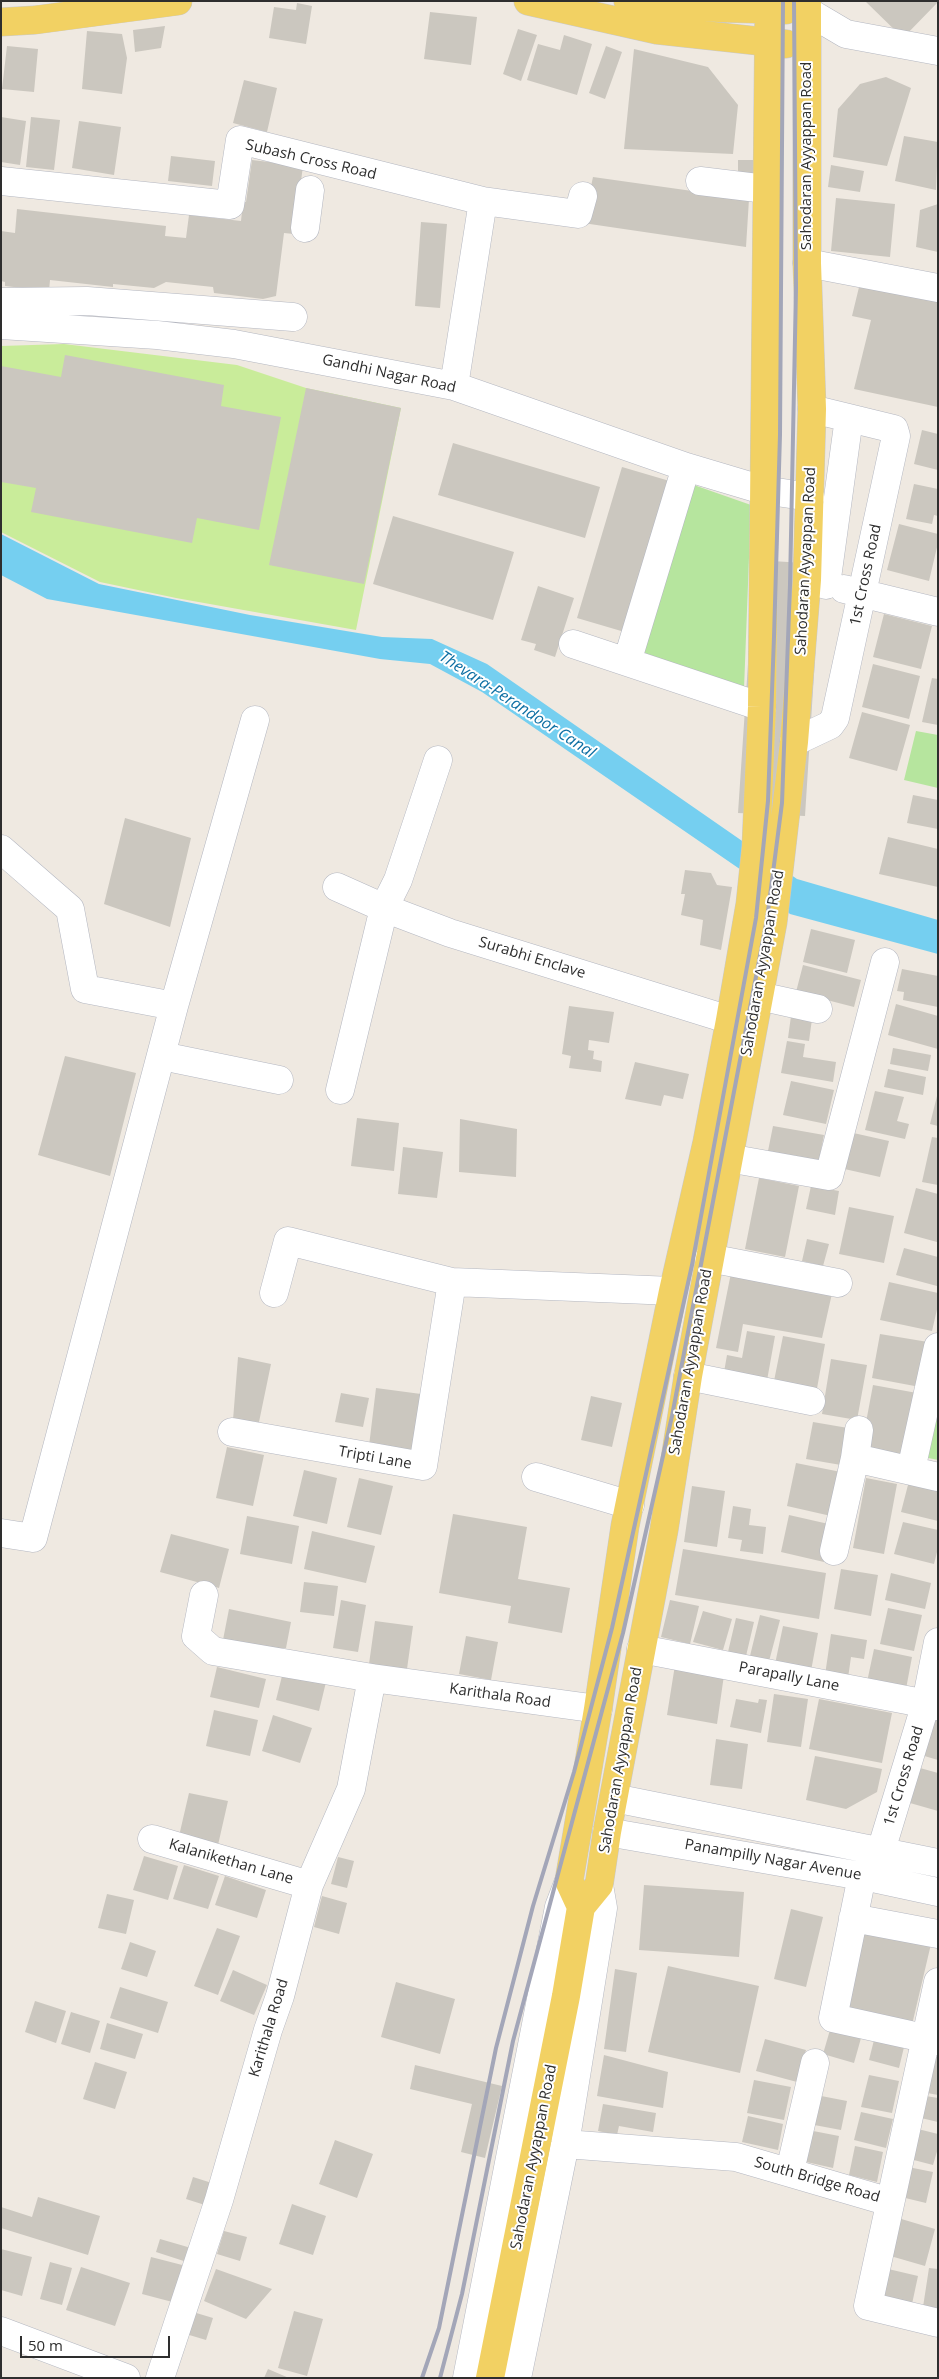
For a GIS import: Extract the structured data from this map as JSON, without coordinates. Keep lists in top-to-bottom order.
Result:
{
  "streets": {
    "main road": ["Sahodaran Ayyappan Road"],
    "street": [
      "Subash Cross Road",
      "Gandhi Nagar Road",
      "1st Cross Road",
      "Surabhi Enclave",
      "Tripti Lane",
      "Parapally Lane",
      "Karithala Road",
      "Panampilly Nagar Avenue",
      "Kalanikethan Lane",
      "South Bridge Road"
    ]
  },
  "crossings": [
    ["Sahodaran Ayyappan Road", "Gandhi Nagar Road"],
    ["Sahodaran Ayyappan Road", "1st Cross Road"],
    ["Sahodaran Ayyappan Road", "Surabhi Enclave"],
    ["Sahodaran Ayyappan Road", "Parapally Lane"],
    ["Sahodaran Ayyappan Road", "Karithala Road"],
    ["Sahodaran Ayyappan Road", "Panampilly Nagar Avenue"],
    ["1st Cross Road", "Parapally Lane"],
    ["1st Cross Road", "Panampilly Nagar Avenue"],
    ["Karithala Road", "Kalanikethan Lane"]
  ],
  "water": ["Thevara-Perandoor Canal"],
  "scale_bar": "50 m"
}
